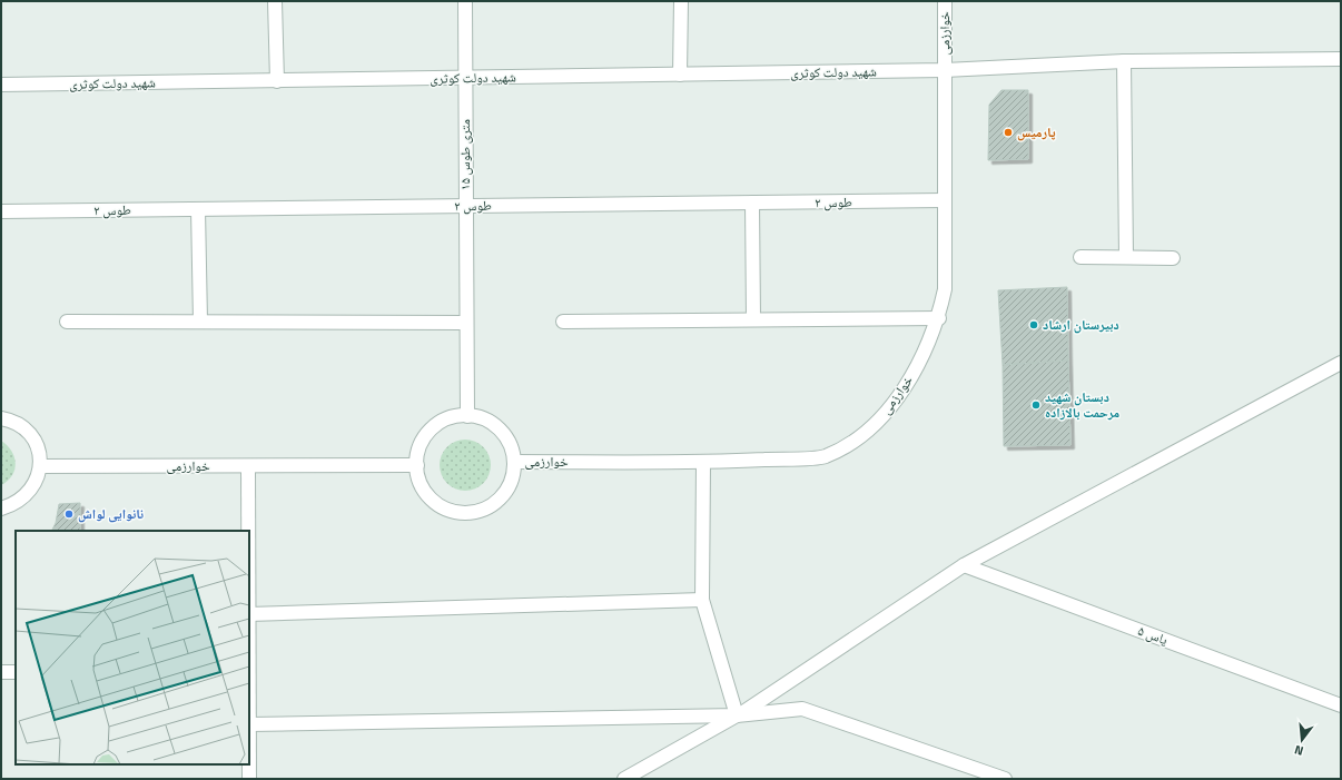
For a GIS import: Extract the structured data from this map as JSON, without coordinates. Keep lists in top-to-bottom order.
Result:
{
  "streets": {
    "street": [
      "خوارزمی",
      "شهید دولت کوثری",
      "۱۵ متری طوس",
      "طوس ۲",
      "یاس ۵"
    ]
  },
  "crossings": [
    ["خوارزمی", "شهید دولت کوثری"],
    ["خوارزمی", "۱۵ متری طوس"],
    ["خوارزمی", "طوس ۲"],
    ["شهید دولت کوثری", "۱۵ متری طوس"],
    ["۱۵ متری طوس", "طوس ۲"]
  ],
  "places": [
    "پارمیس",
    "دبیرستان ارشاد",
    "دبستان شهید مرحمت بالازاده",
    "نانوایی لواش"
  ],
  "north": "bottom"
}
